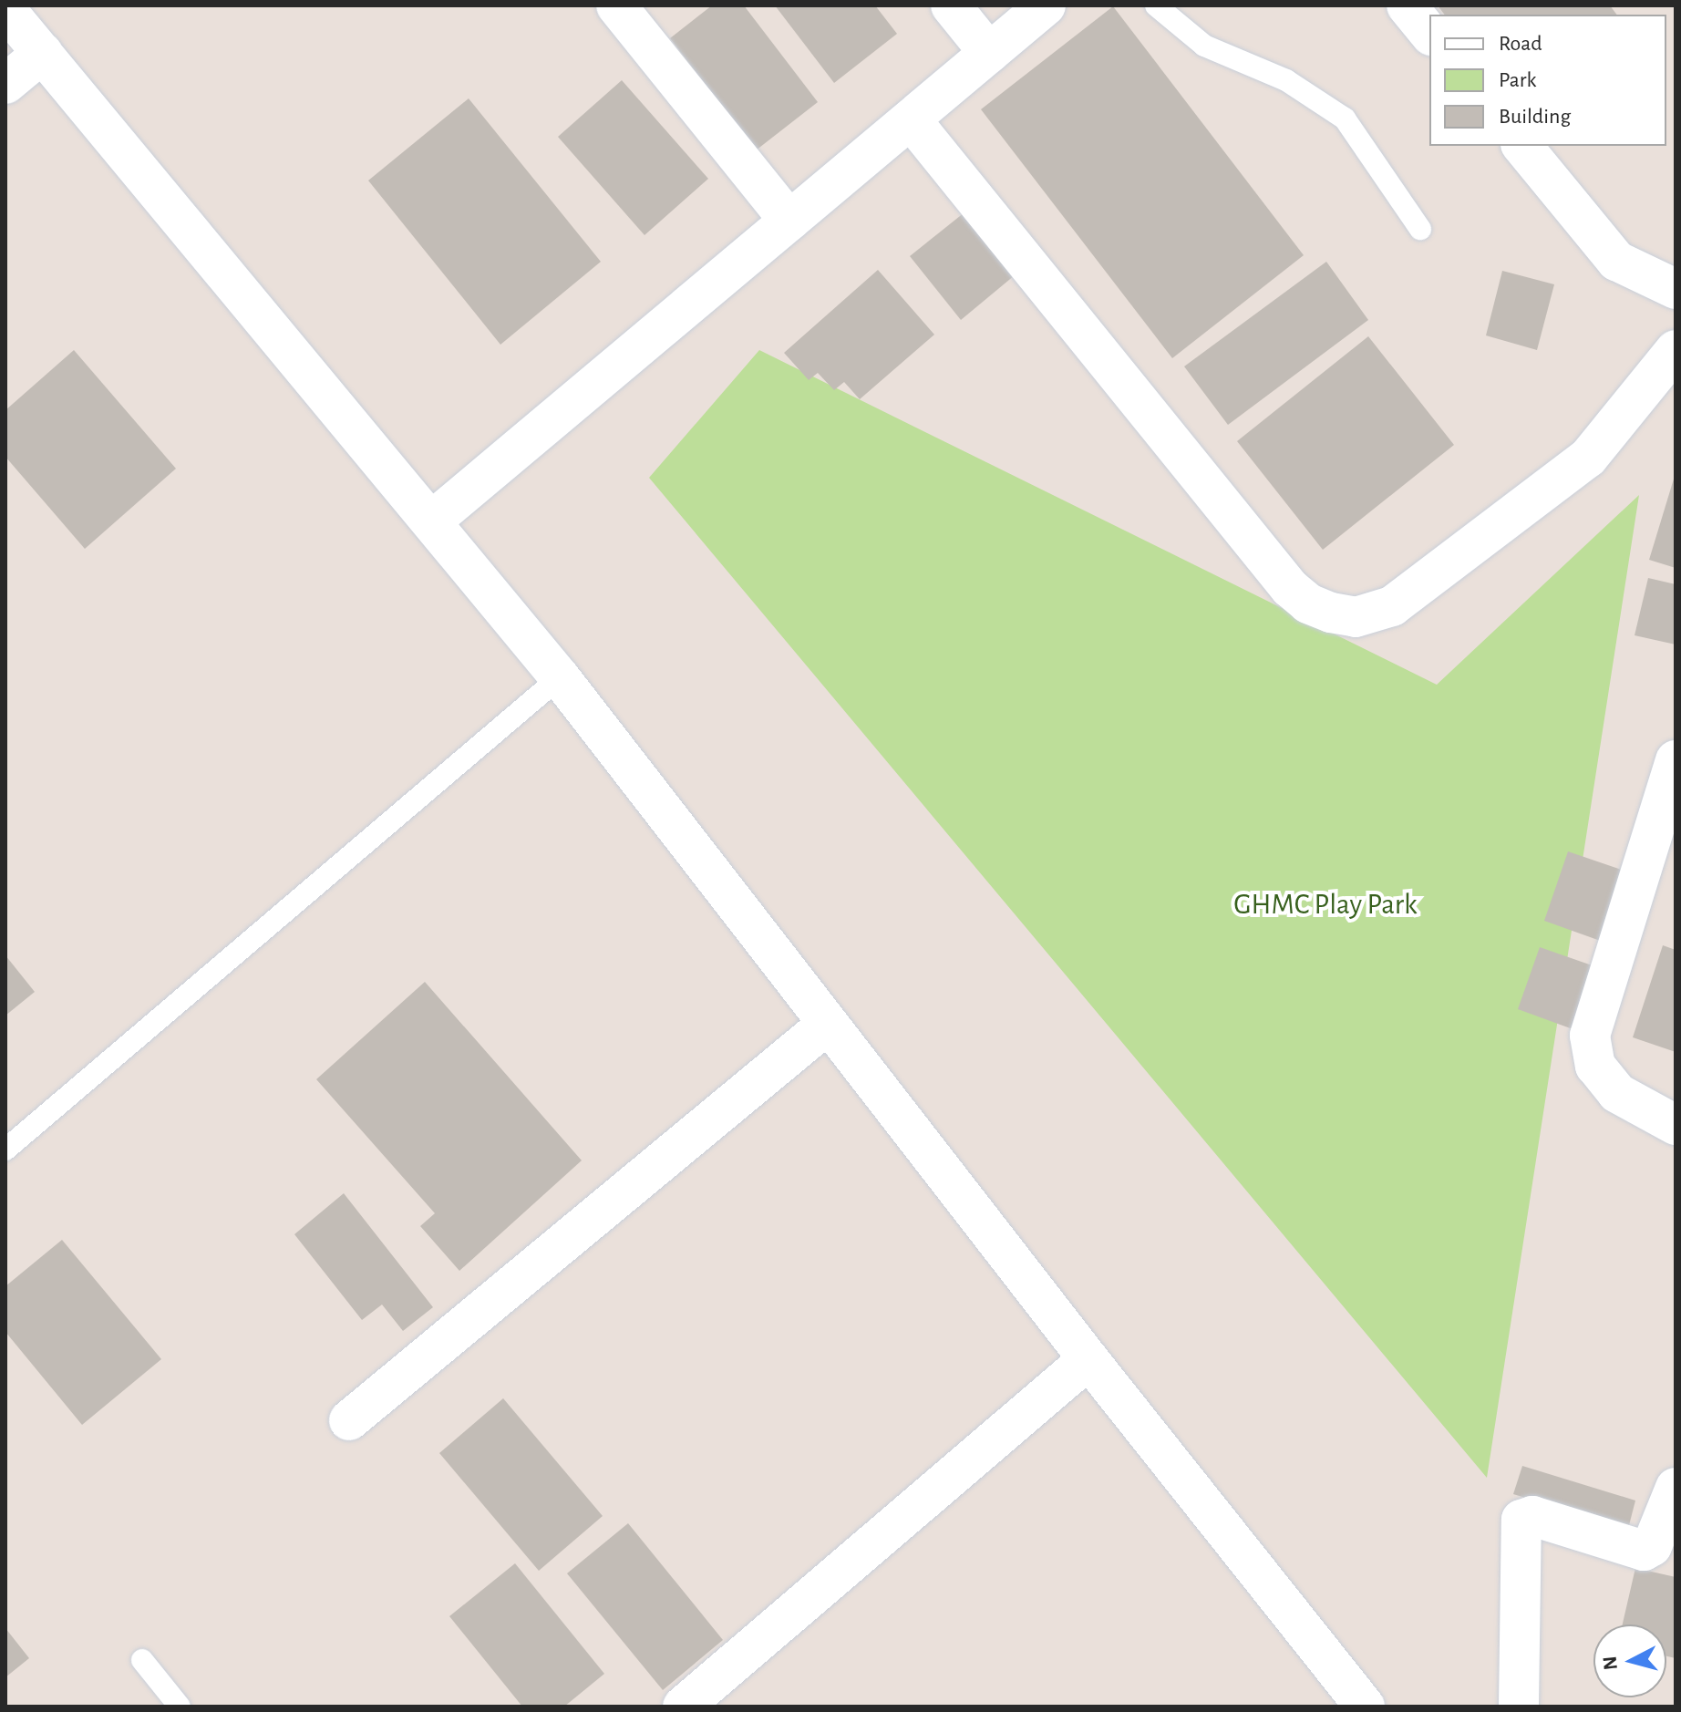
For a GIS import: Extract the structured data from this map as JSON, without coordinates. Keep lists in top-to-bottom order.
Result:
{
  "parks": ["GHMC Play Park"],
  "legend": ["Road", "Park", "Building"],
  "north": "left"
}
